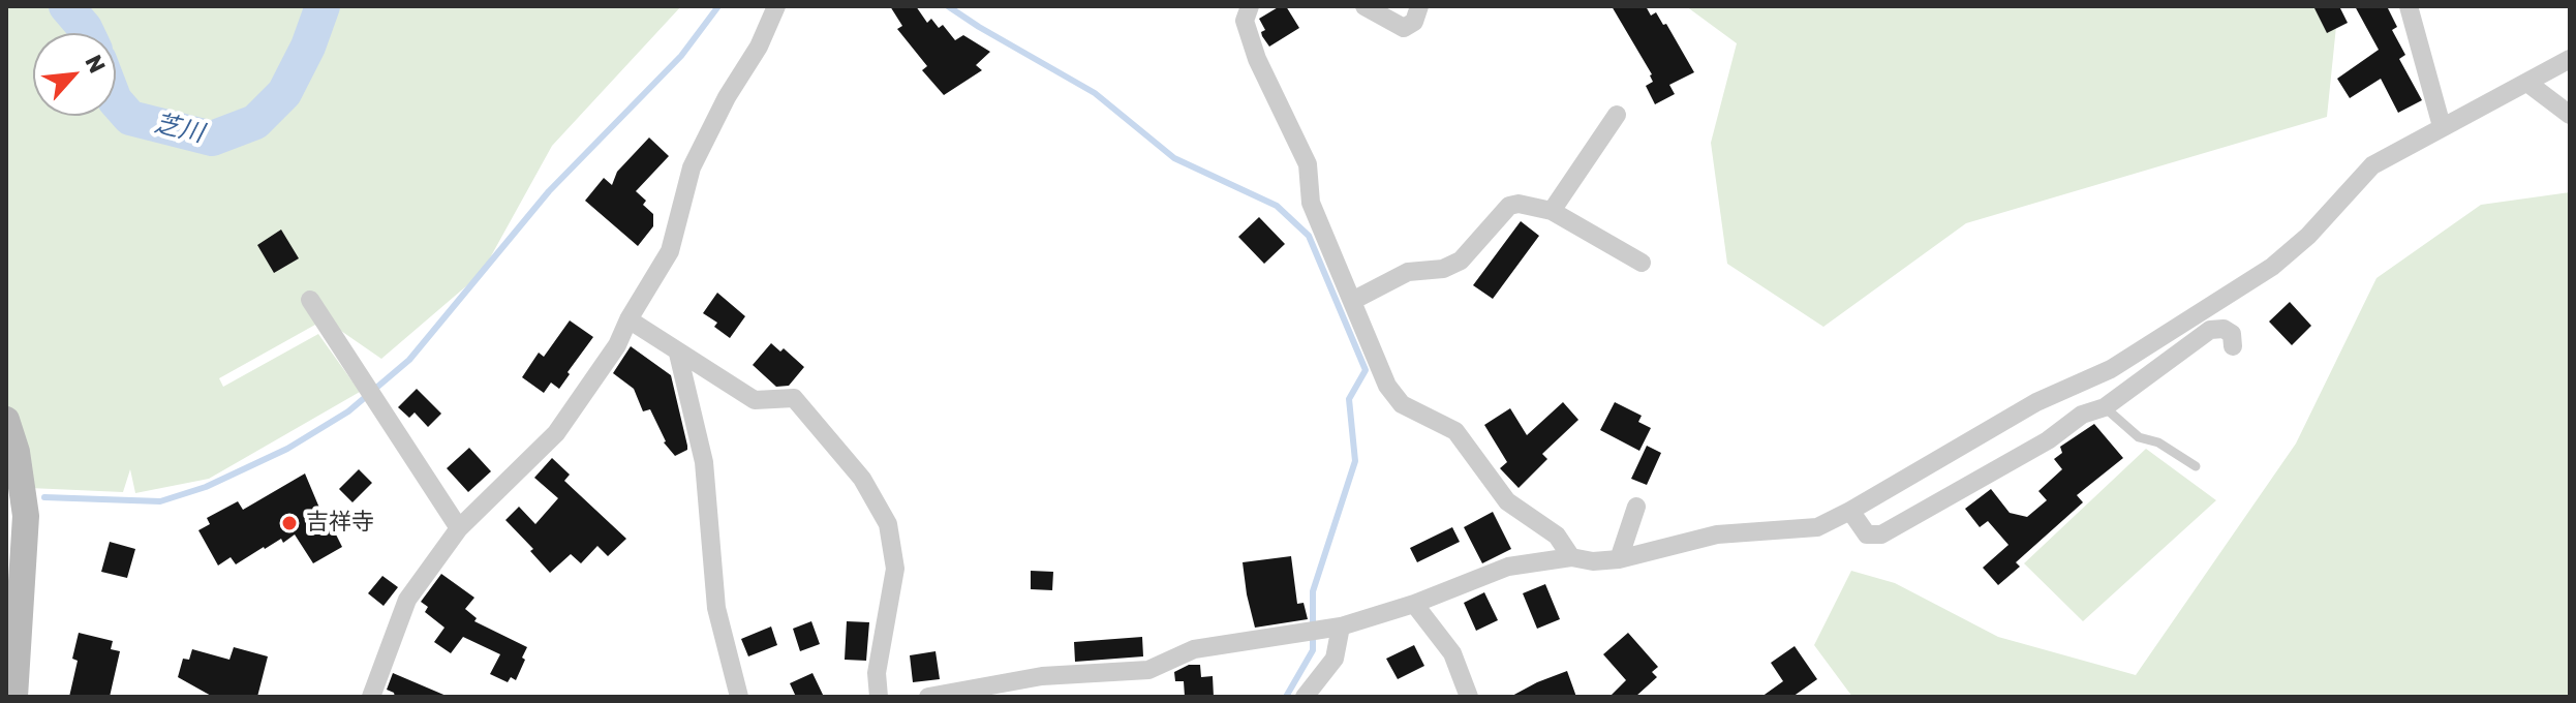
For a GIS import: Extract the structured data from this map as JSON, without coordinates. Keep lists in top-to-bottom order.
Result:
{
  "water": ["芝川"],
  "places": ["吉祥寺"],
  "north": "top right"
}
